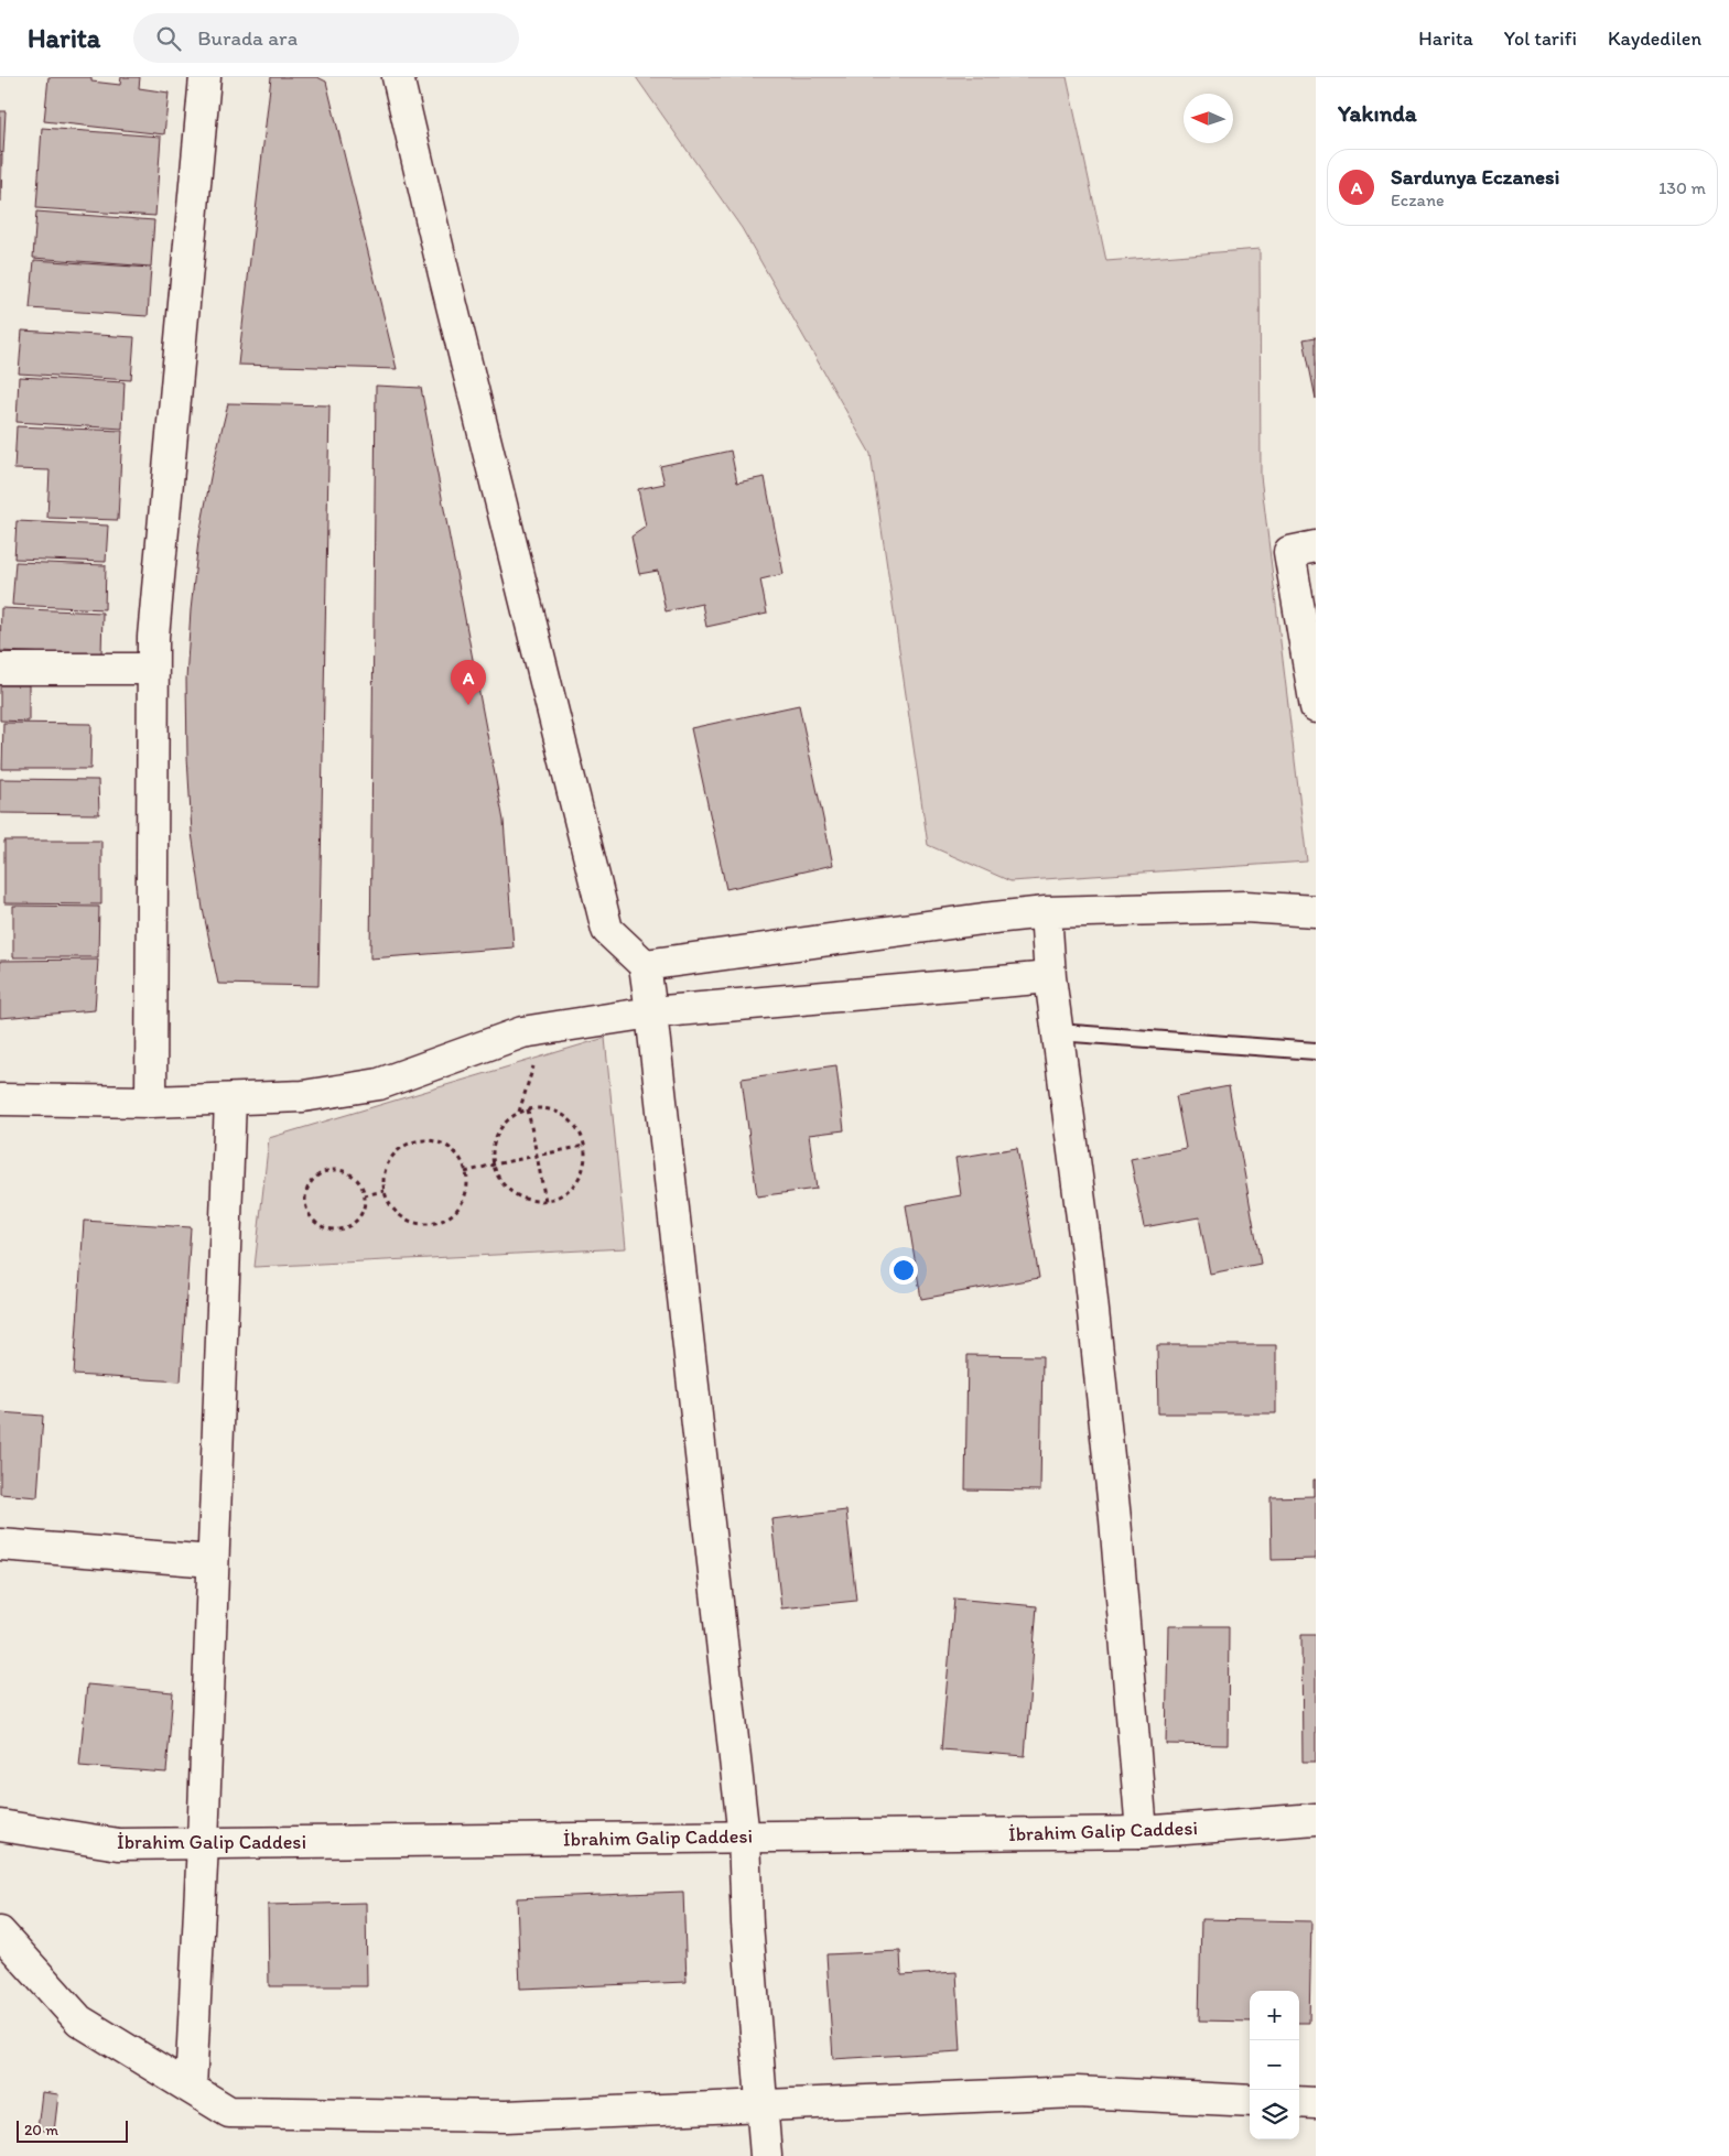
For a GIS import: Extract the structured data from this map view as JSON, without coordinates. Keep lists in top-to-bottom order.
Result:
{
  "streets": {
    "street": ["İbrahim Galip Caddesi"]
  },
  "scale_bar": "20 m",
  "north": "left",
  "page": {
    "header": "Harita",
    "search": "Burada ara",
    "nav": ["Harita", "Yol tarifi", "Kaydedilen"],
    "heading": "Yakında",
    "list": [
      {
        "mark": "A",
        "name": "Sardunya Eczanesi",
        "note": "Eczane",
        "value": "130 m"
      }
    ],
    "pins": "A",
    "map_buttons": ["+", "−"],
    "scale": "20 m"
  }
}
